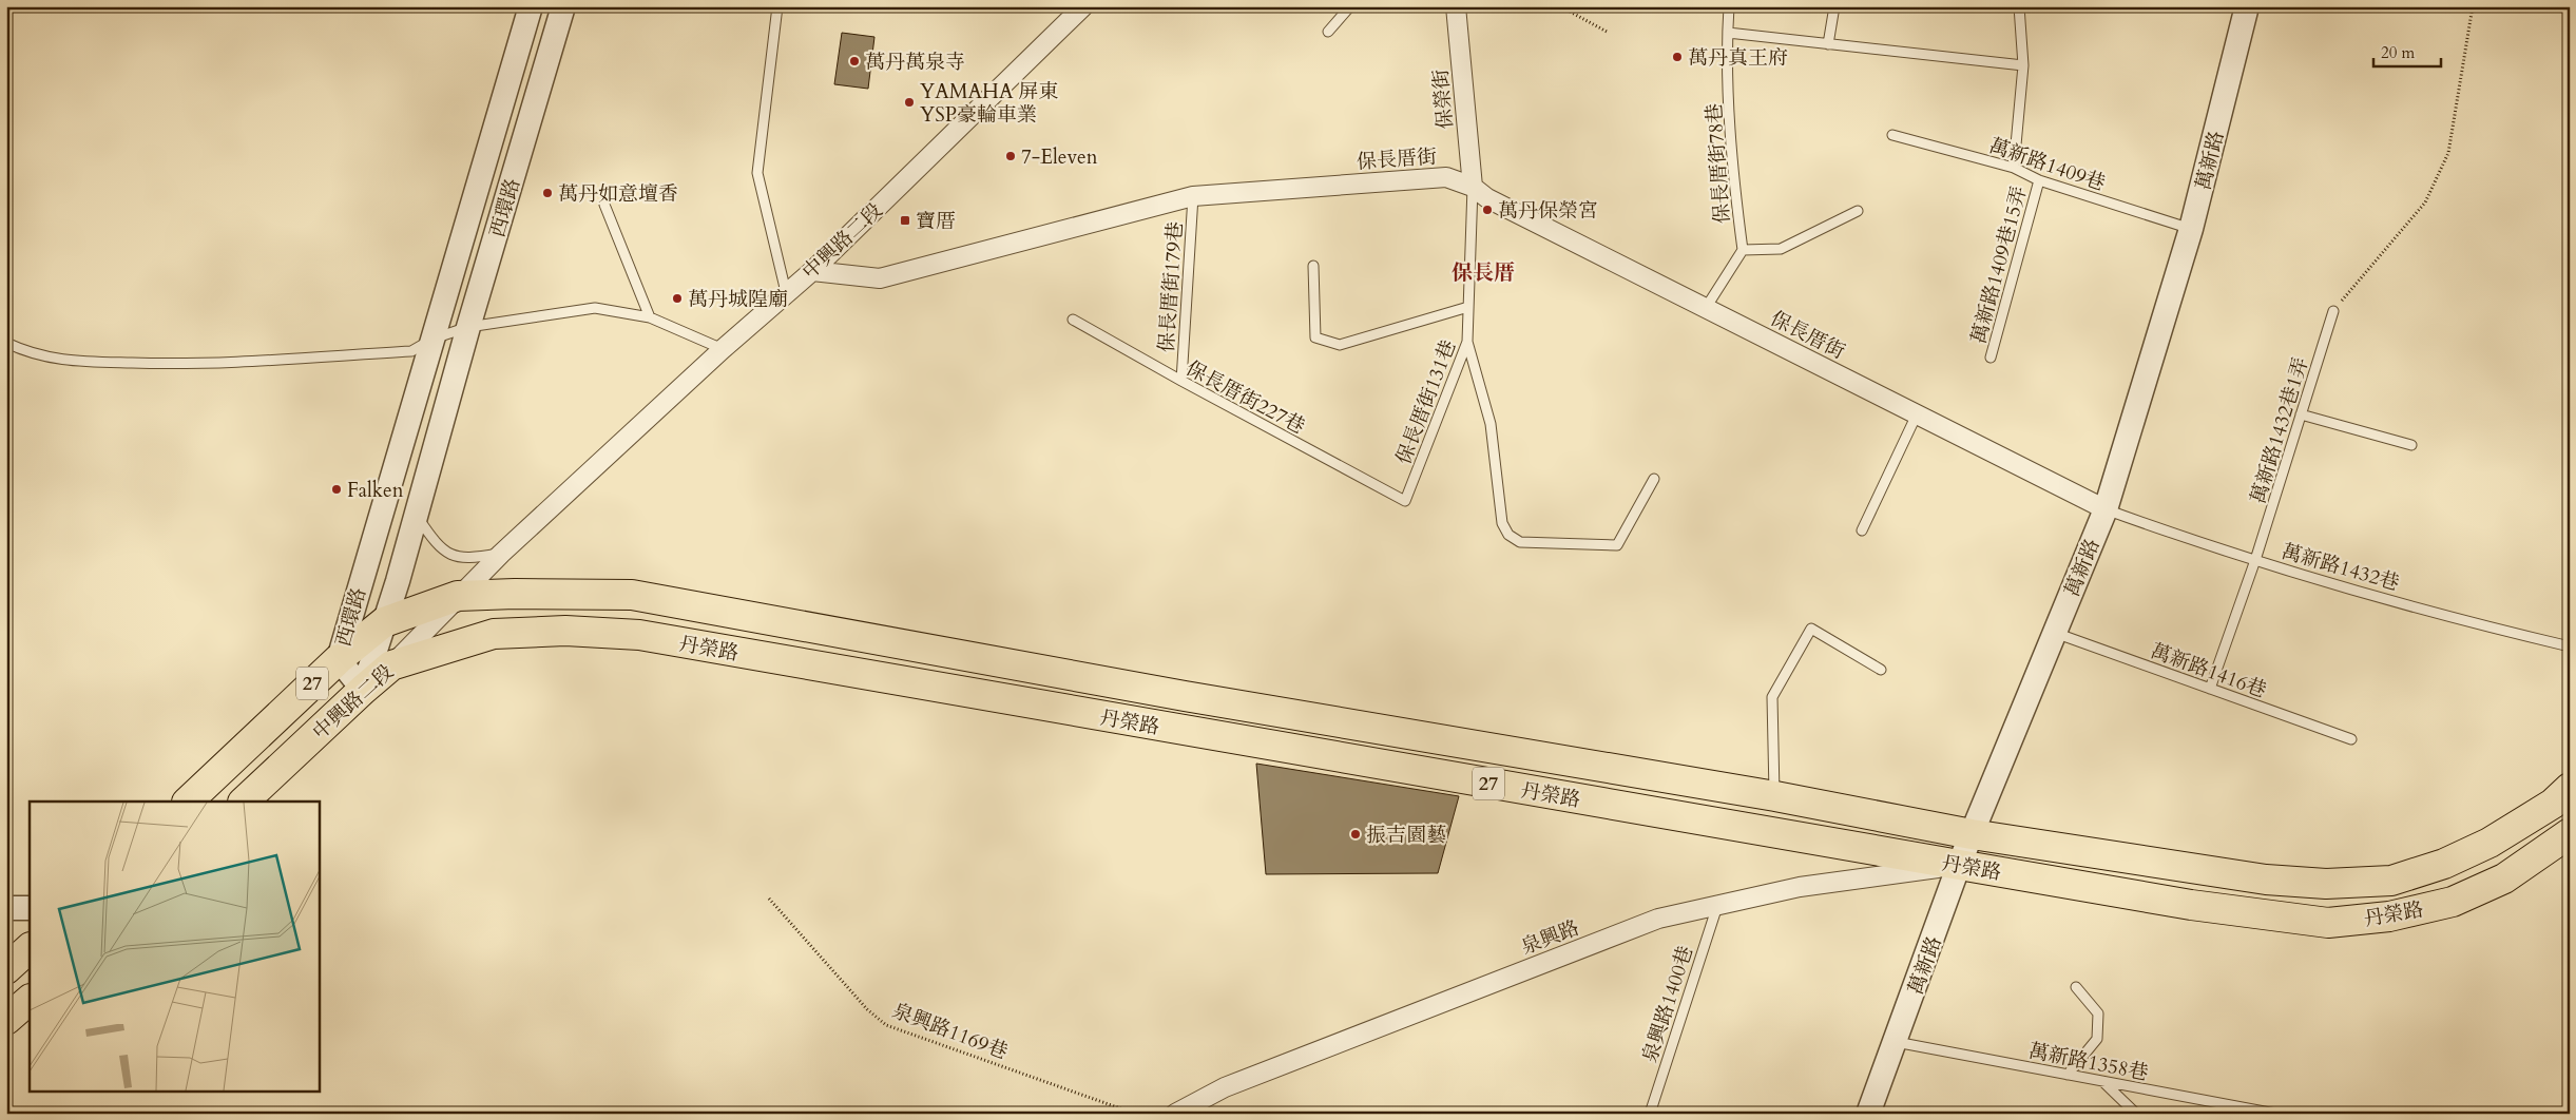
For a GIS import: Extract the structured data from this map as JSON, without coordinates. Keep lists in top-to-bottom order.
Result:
{
  "streets": {
    "main road": ["中興路二段", "丹榮路", "27"],
    "street": [
      "保榮街",
      "保長厝街",
      "萬新路",
      "西環路",
      "泉興路"
    ],
    "lane": [
      "保長厝街78巷",
      "萬新路1409巷",
      "萬新路1409巷15弄",
      "保長厝街179巷",
      "保長厝街227巷",
      "保長厝街131巷",
      "萬新路1432巷1弄",
      "萬新路1432巷",
      "萬新路1416巷",
      "泉興路1400巷",
      "萬新路1358巷"
    ],
    "path": ["泉興路1169巷"]
  },
  "crossings": [
    ["保榮街", "保長厝街"],
    ["保榮街", "保長厝街131巷"],
    ["保長厝街", "萬新路"],
    ["保長厝街", "保長厝街78巷"],
    ["保長厝街", "中興路二段"],
    ["保長厝街", "保長厝街179巷"],
    ["保長厝街", "保長厝街131巷"],
    ["保長厝街", "萬新路1432巷"],
    ["萬新路", "萬新路1409巷"],
    ["萬新路", "萬新路1432巷"],
    ["萬新路", "丹榮路"],
    ["萬新路", "萬新路1416巷"],
    ["萬新路", "泉興路"],
    ["萬新路", "萬新路1358巷"],
    ["萬新路1409巷", "萬新路1409巷15弄"],
    ["西環路", "中興路二段"],
    ["中興路二段", "丹榮路"],
    ["保長厝街179巷", "保長厝街227巷"],
    ["保長厝街227巷", "保長厝街131巷"],
    ["萬新路1432巷1弄", "萬新路1432巷"],
    ["萬新路1432巷1弄", "萬新路1416巷"],
    ["丹榮路", "泉興路"],
    ["泉興路", "泉興路1400巷"]
  ],
  "districts": ["保長厝"],
  "places": {
    "other": [
      "萬丹真王府",
      "萬丹萬泉寺",
      "YAMAHA 屏東 YSP豪輪車業",
      "7-Eleven",
      "萬丹如意壇香",
      "萬丹保榮宮",
      "萬丹城隍廟",
      "Falken",
      "振吉園藝"
    ],
    "transit": ["寶厝"]
  },
  "scale_bar": "20 m"
}
